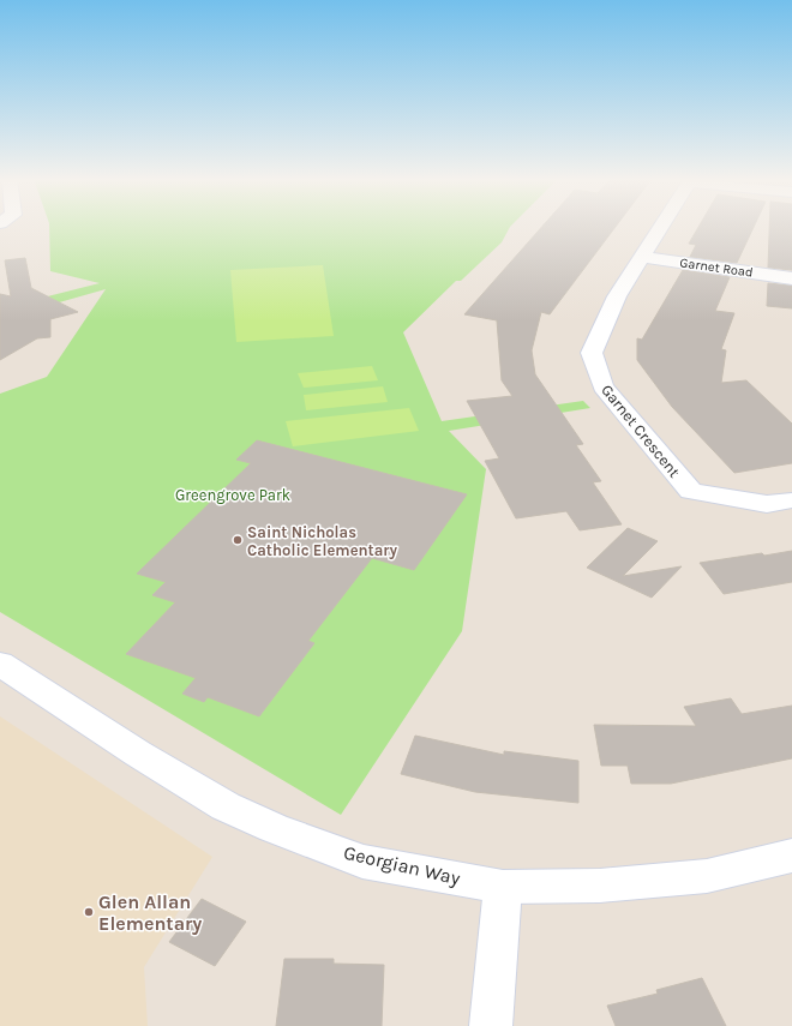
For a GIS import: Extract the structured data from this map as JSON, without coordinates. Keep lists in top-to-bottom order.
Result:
{
  "streets": {
    "street": ["Garnet Road", "Garnet Crescent", "Georgian Way"]
  },
  "crossings": [
    ["Garnet Road", "Garnet Crescent"]
  ],
  "parks": ["Greengrove Park"],
  "places": ["Saint Nicholas Catholic Elementary", "Glen Allan Elementary"]
}
